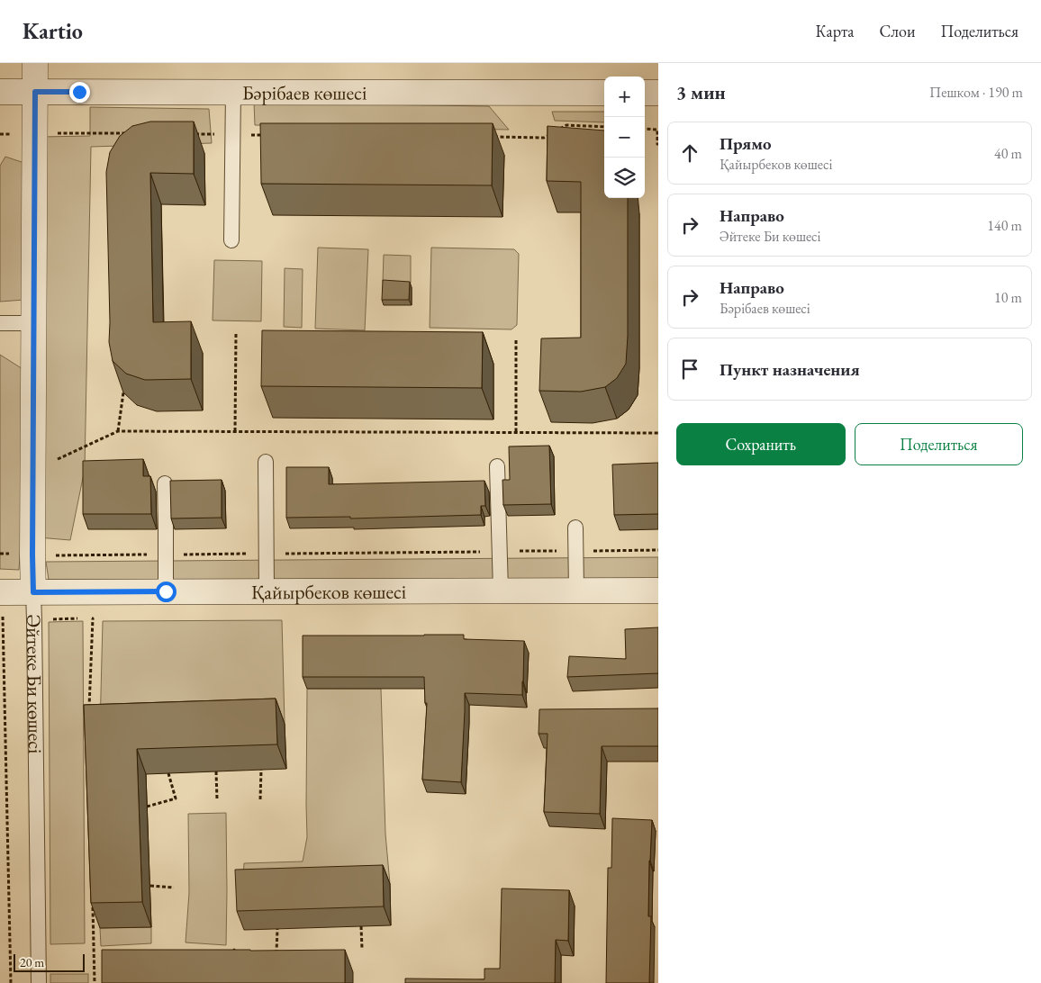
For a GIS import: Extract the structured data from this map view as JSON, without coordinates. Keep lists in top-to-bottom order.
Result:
{
  "streets": {
    "street": ["Бәрібаев көшесі", "Қайырбеков көшесі", "Әйтеке Би көшесі"]
  },
  "crossings": [
    ["Бәрібаев көшесі", "Әйтеке Би көшесі"],
    ["Қайырбеков көшесі", "Әйтеке Би көшесі"]
  ],
  "scale_bar": "20 m",
  "page": {
    "header": "Kartio",
    "nav": ["Карта", "Слои", "Поделиться"],
    "heading": ["3 мин", "Пешком · 190 m"],
    "map_buttons": ["+", "−"],
    "list": [
      ["Прямо", "Қайырбеков көшесі", "40 m"],
      ["Направо", "Әйтеке Би көшесі", "140 m"],
      ["Направо", "Бәрібаев көшесі", "10 m"],
      "Пункт назначения"
    ],
    "buttons": ["Сохранить", "Поделиться"],
    "scale": "20 m"
  }
}
